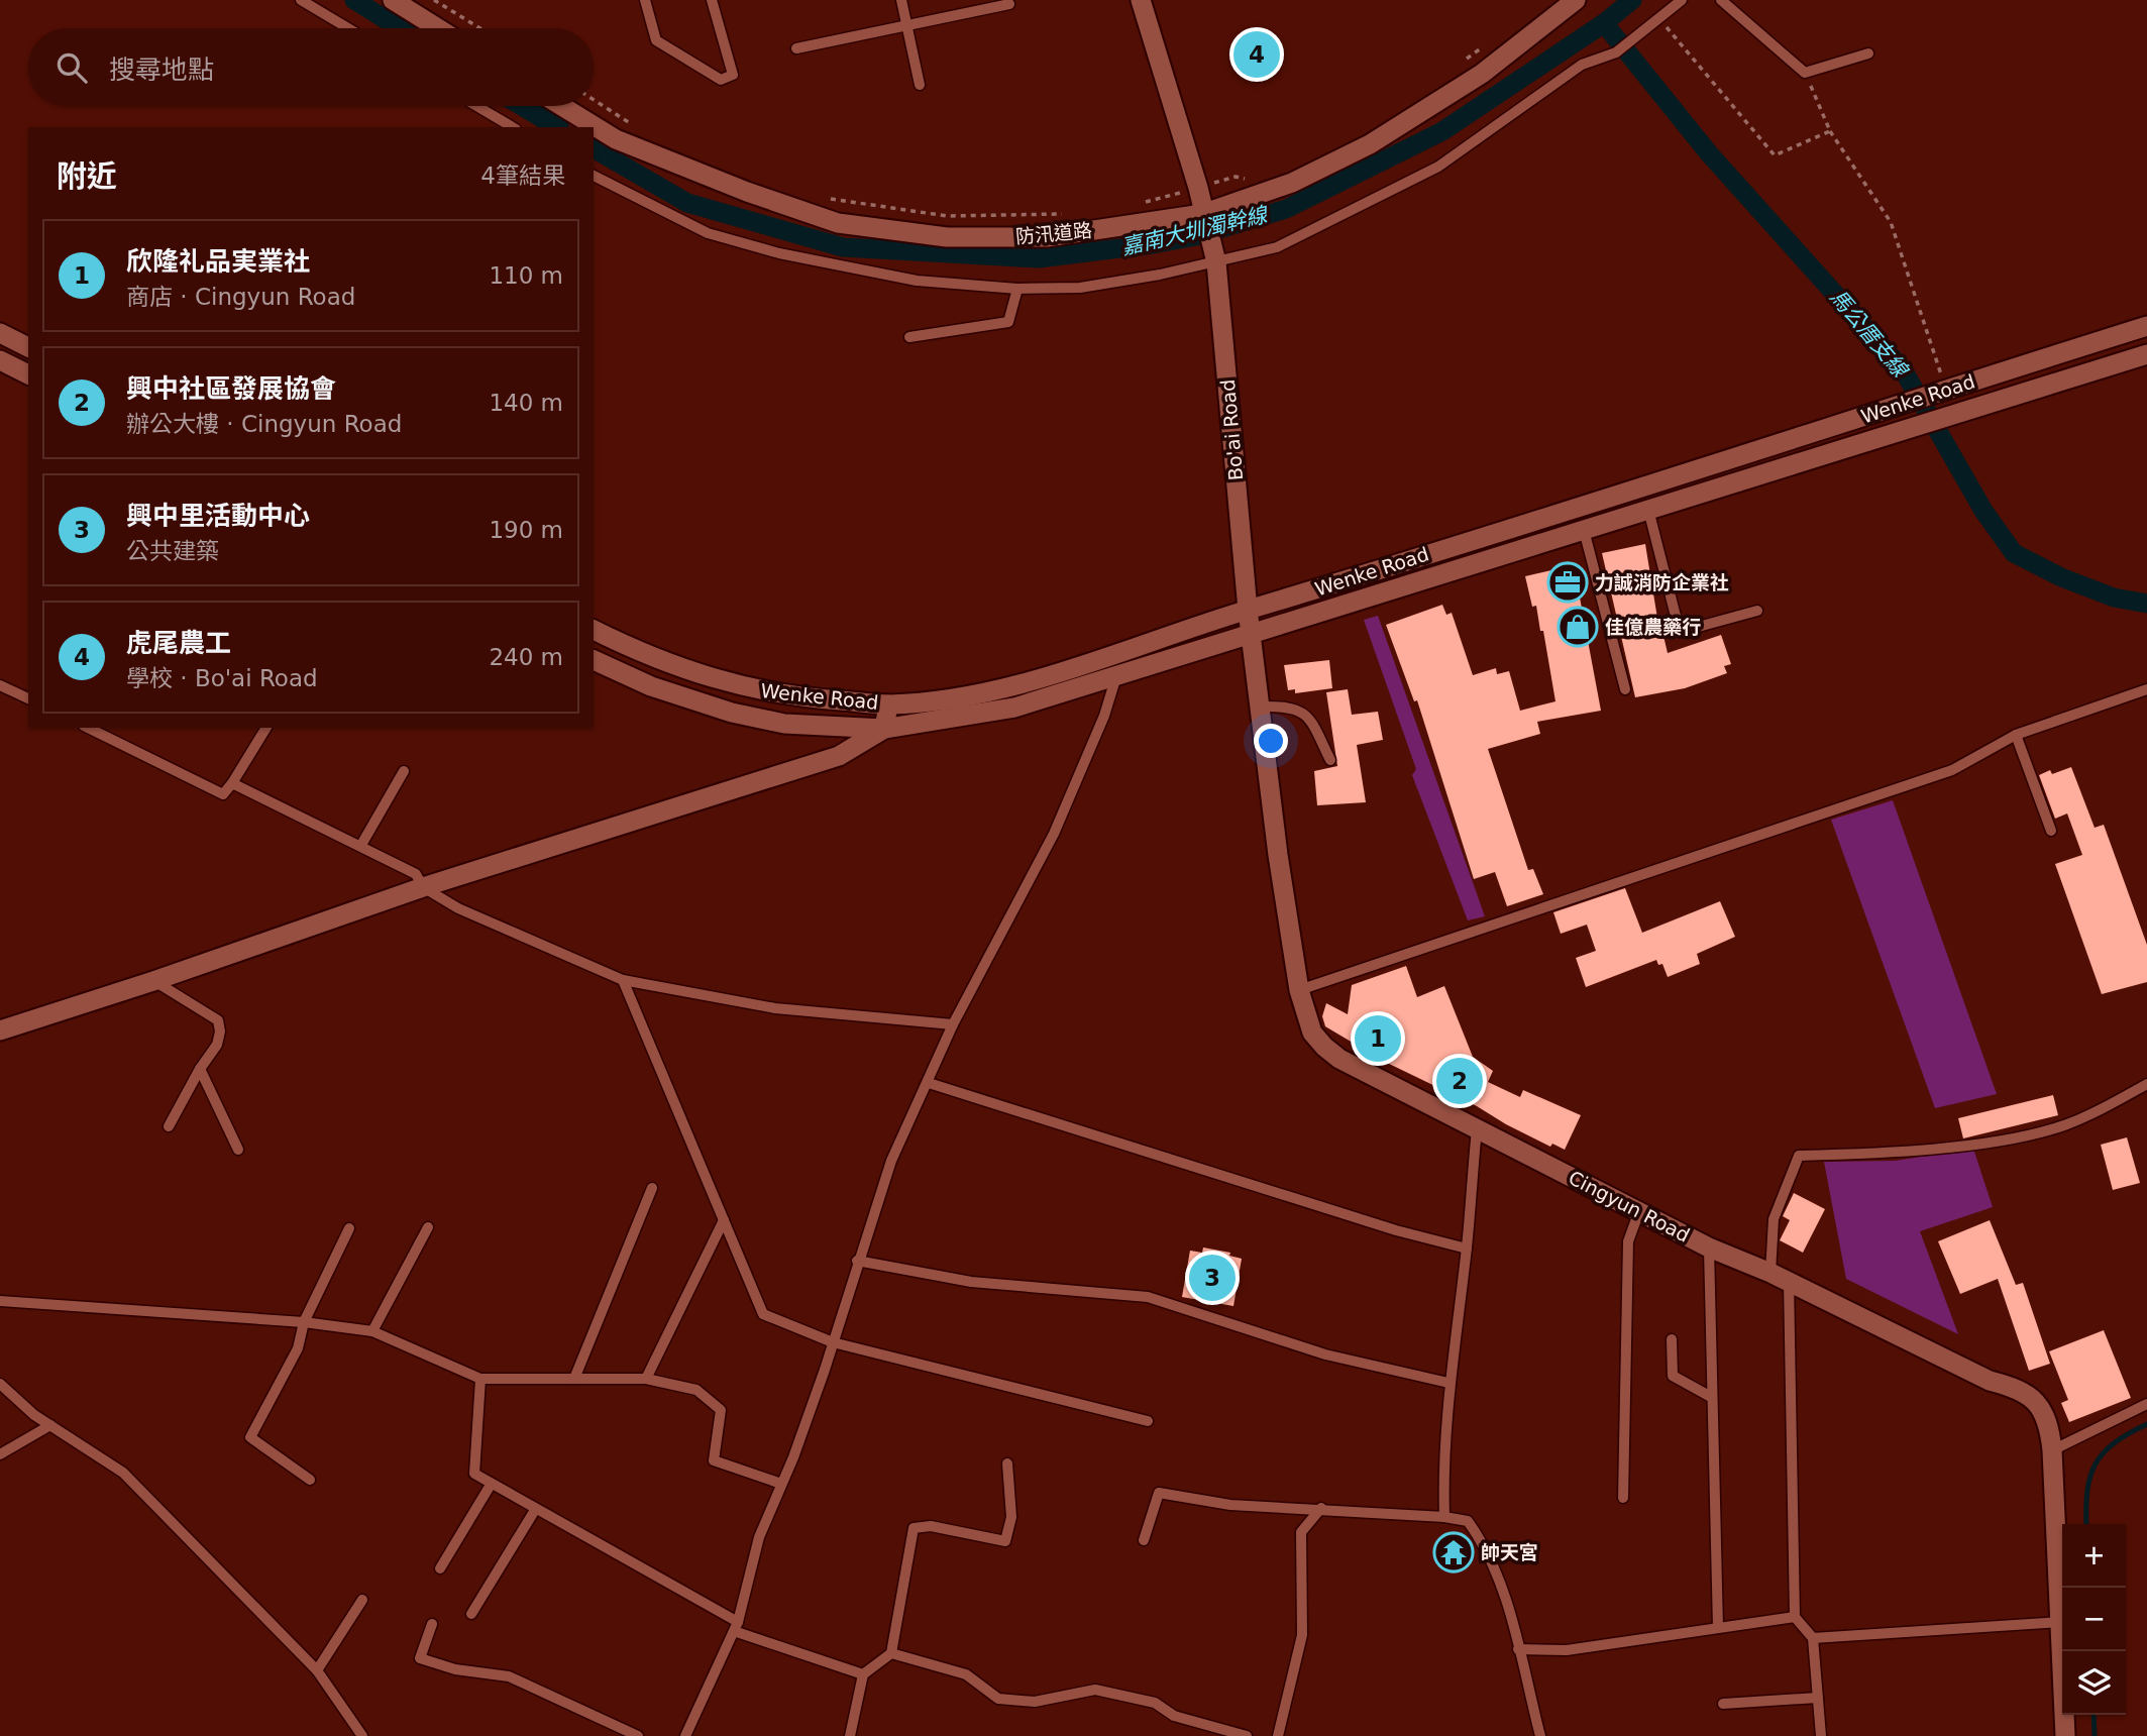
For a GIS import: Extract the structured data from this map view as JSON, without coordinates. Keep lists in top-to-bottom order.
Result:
{
  "streets": {
    "street": [
      "防汛道路",
      "Wenke Road",
      "Bo'ai Road",
      "Cingyun Road"
    ]
  },
  "crossings": [
    ["防汛道路", "Bo'ai Road"],
    ["Wenke Road", "Bo'ai Road"],
    ["Wenke Road", "Cingyun Road"],
    ["Bo'ai Road", "Cingyun Road"]
  ],
  "water": ["嘉南大圳濁幹線", "馬公厝支線"],
  "places": {
    "office": ["力誠消防企業社"],
    "shop": ["佳億農藥行"],
    "temple": ["帥天宮"]
  },
  "page": {
    "pins": [
      "4",
      "1",
      "2",
      "3"
    ],
    "search": "搜尋地點",
    "heading": ["附近", "4筆結果"],
    "list": [
      {
        "mark": "1",
        "name": "欣隆礼品実業社",
        "note": "商店 · Cingyun Road",
        "value": "110 m"
      },
      {
        "mark": "2",
        "name": "興中社區發展協會",
        "note": "辦公大樓 · Cingyun Road",
        "value": "140 m"
      },
      {
        "mark": "3",
        "name": "興中里活動中心",
        "note": "公共建築",
        "value": "190 m"
      },
      {
        "mark": "4",
        "name": "虎尾農工",
        "note": "學校 · Bo'ai Road",
        "value": "240 m"
      }
    ],
    "map_buttons": ["+", "−"]
  }
}
